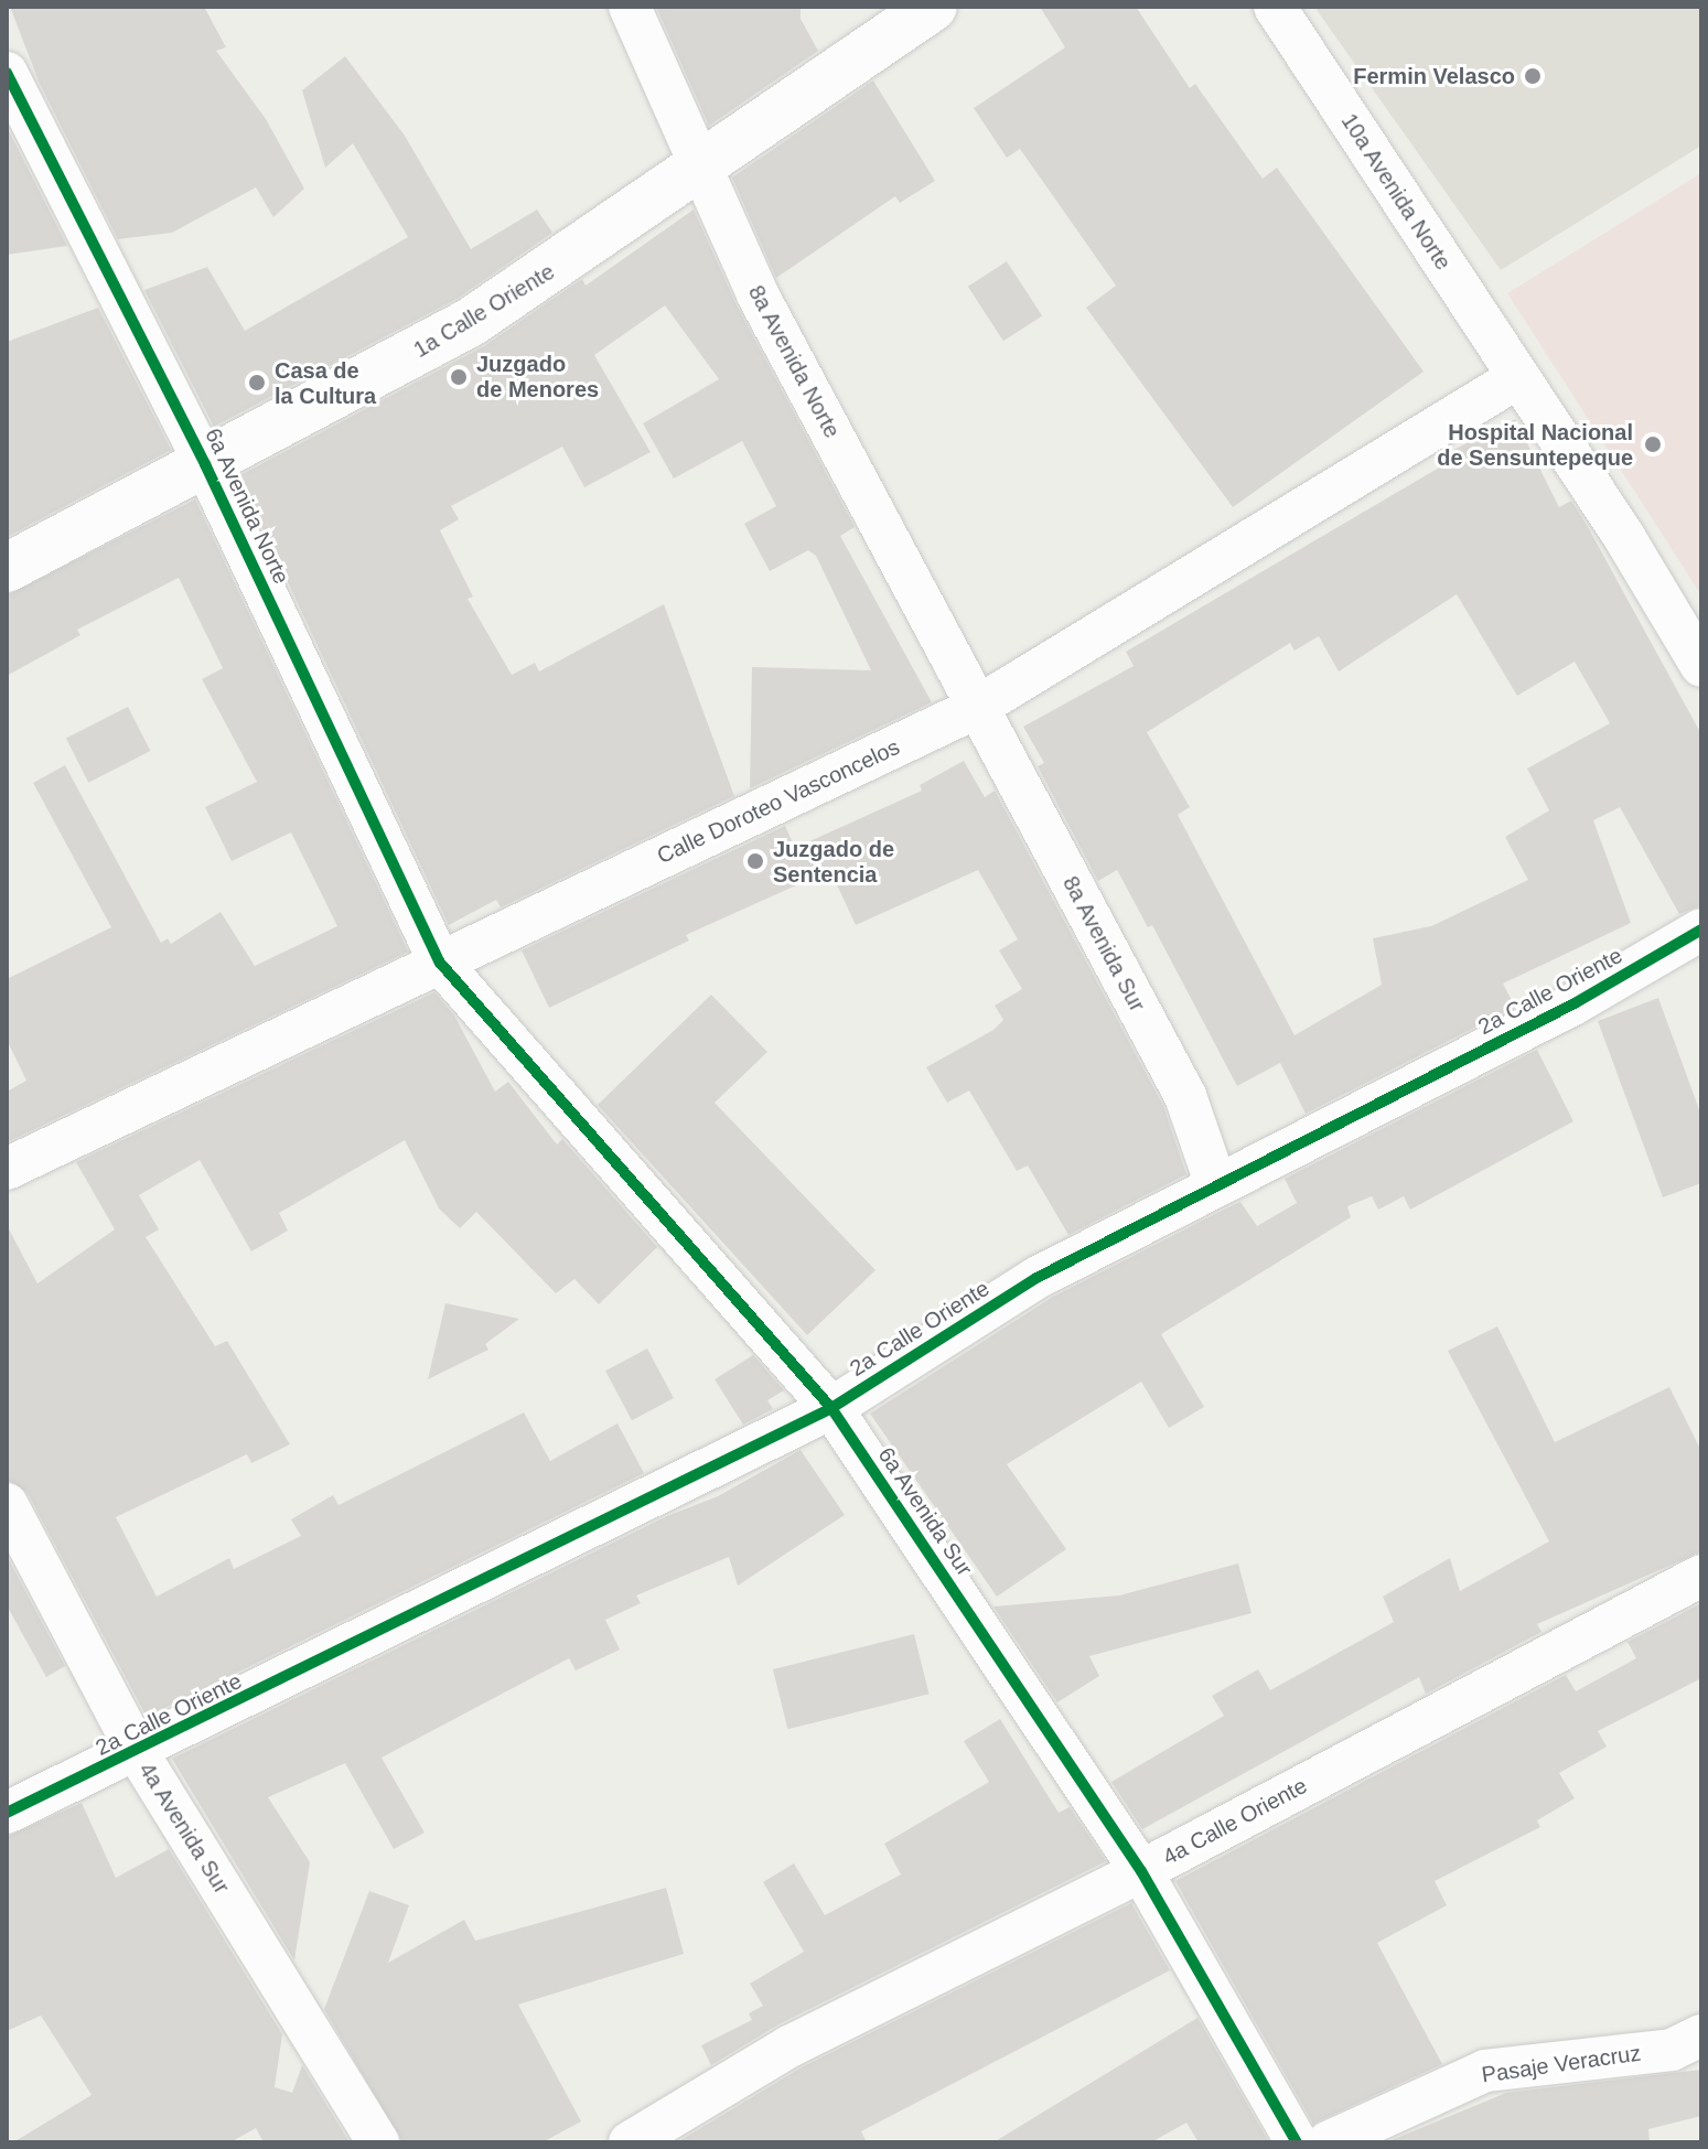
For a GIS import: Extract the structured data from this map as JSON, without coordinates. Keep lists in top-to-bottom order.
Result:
{
  "streets": {
    "street": [
      "10a Avenida Norte",
      "1a Calle Oriente",
      "8a Avenida Norte",
      "6a Avenida Norte",
      "Calle Doroteo Vasconcelos",
      "8a Avenida Sur",
      "2a Calle Oriente",
      "6a Avenida Sur",
      "4a Calle Oriente",
      "4a Avenida Sur",
      "Pasaje Veracruz"
    ]
  },
  "crossings": [
    ["10a Avenida Norte", "Calle Doroteo Vasconcelos"],
    ["1a Calle Oriente", "8a Avenida Norte"],
    ["1a Calle Oriente", "6a Avenida Norte"],
    ["8a Avenida Norte", "Calle Doroteo Vasconcelos"],
    ["8a Avenida Norte", "8a Avenida Sur"],
    ["6a Avenida Norte", "Calle Doroteo Vasconcelos"],
    ["6a Avenida Norte", "6a Avenida Sur"],
    ["Calle Doroteo Vasconcelos", "8a Avenida Sur"],
    ["Calle Doroteo Vasconcelos", "6a Avenida Sur"],
    ["8a Avenida Sur", "2a Calle Oriente"],
    ["2a Calle Oriente", "6a Avenida Sur"],
    ["2a Calle Oriente", "4a Avenida Sur"],
    ["6a Avenida Sur", "4a Calle Oriente"]
  ],
  "places": [
    "Fermin Velasco",
    "Juzgado de Menores",
    "Casa de la Cultura",
    "Hospital Nacional de Sensuntepeque",
    "Juzgado de Sentencia"
  ]
}
